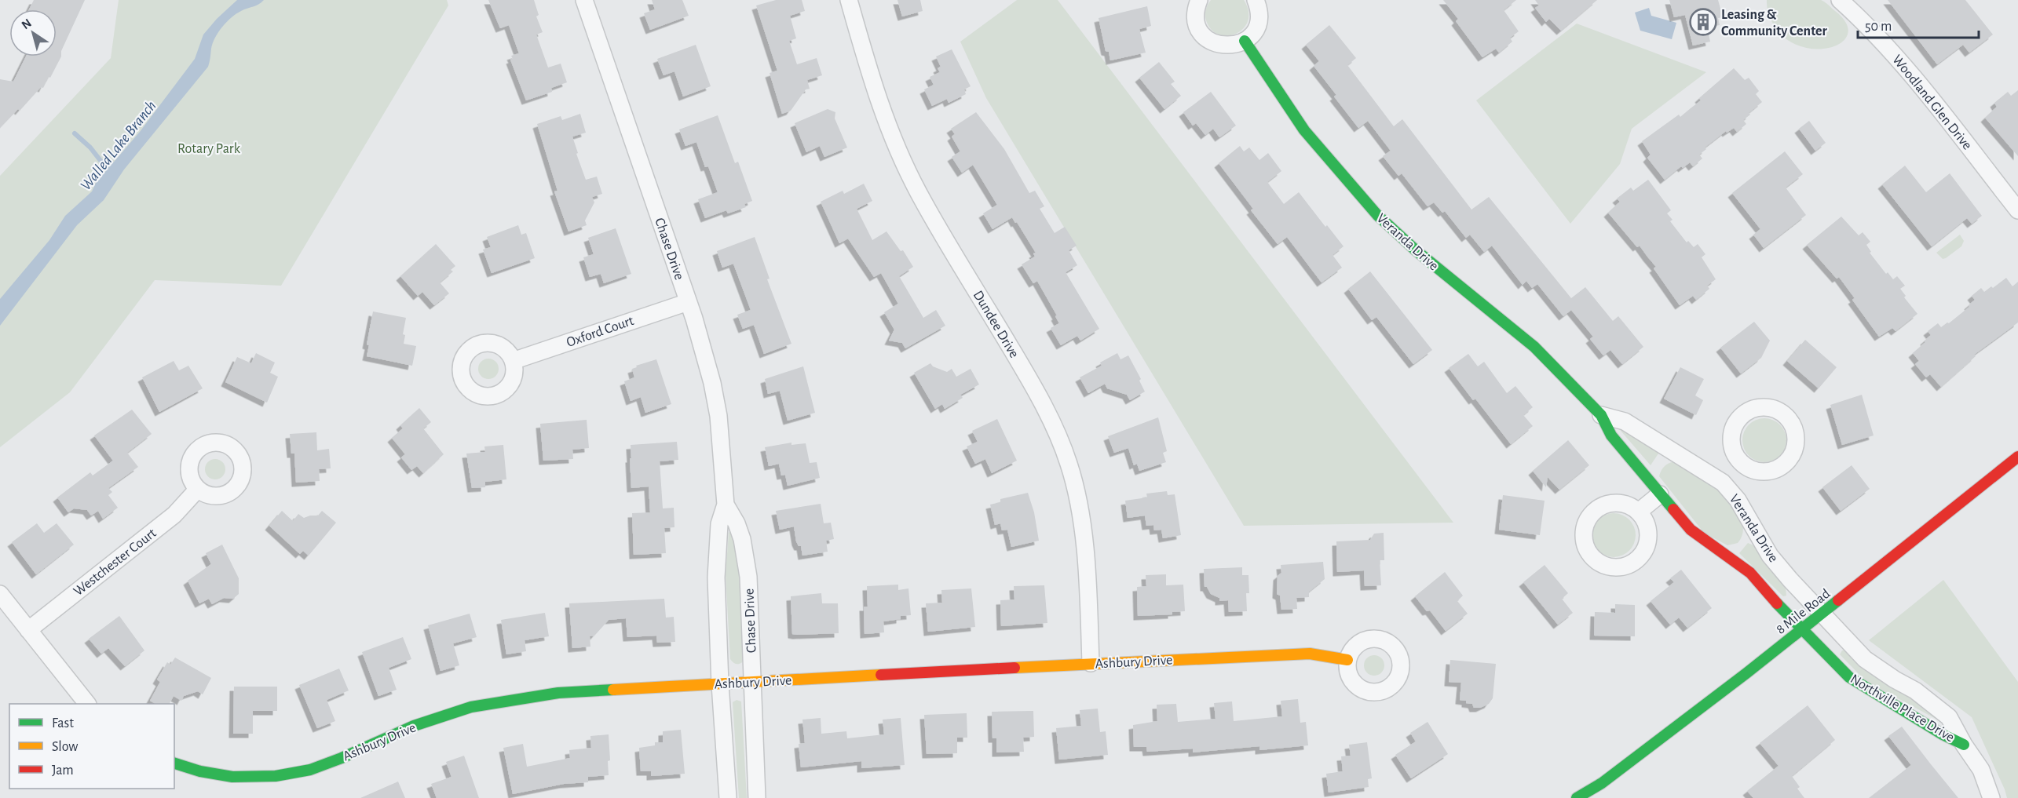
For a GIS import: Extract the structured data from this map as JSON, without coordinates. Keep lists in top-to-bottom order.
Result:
{
  "streets": {
    "street": [
      "Woodland Glen Drive",
      "Veranda Drive",
      "Chase Drive",
      "Dundee Drive",
      "Oxford Court",
      "Westchester Court",
      "8 Mile Road",
      "Ashbury Drive",
      "Northville Place Drive"
    ]
  },
  "crossings": [
    ["Veranda Drive", "8 Mile Road"],
    ["Veranda Drive", "Northville Place Drive"],
    ["Chase Drive", "Oxford Court"],
    ["Chase Drive", "Ashbury Drive"],
    ["Dundee Drive", "Ashbury Drive"],
    ["8 Mile Road", "Northville Place Drive"]
  ],
  "water": ["Walled Lake Branch"],
  "parks": ["Rotary Park"],
  "places": {
    "building": ["Leasing & Community Center"]
  },
  "legend": ["Fast", "Slow", "Jam"],
  "scale_bar": "50 m",
  "north": "top left"
}
